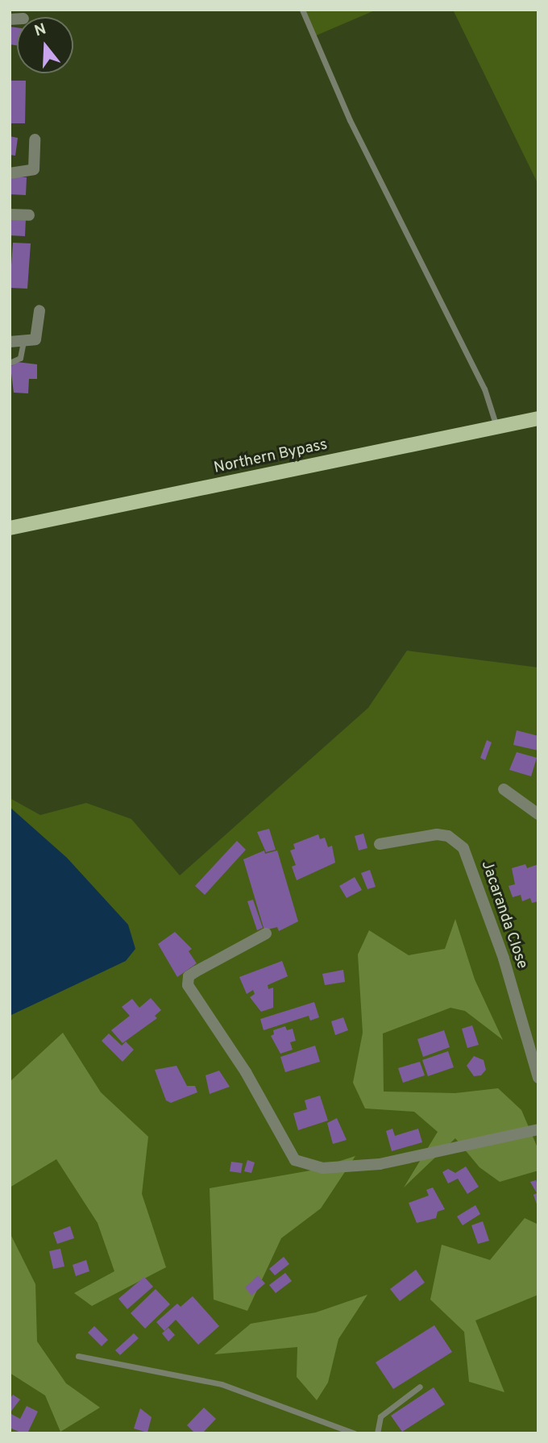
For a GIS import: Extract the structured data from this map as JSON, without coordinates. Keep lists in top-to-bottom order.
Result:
{
  "streets": {
    "main road": ["Northern Bypass"],
    "street": ["Jacaranda Close"]
  },
  "north": "top"
}
